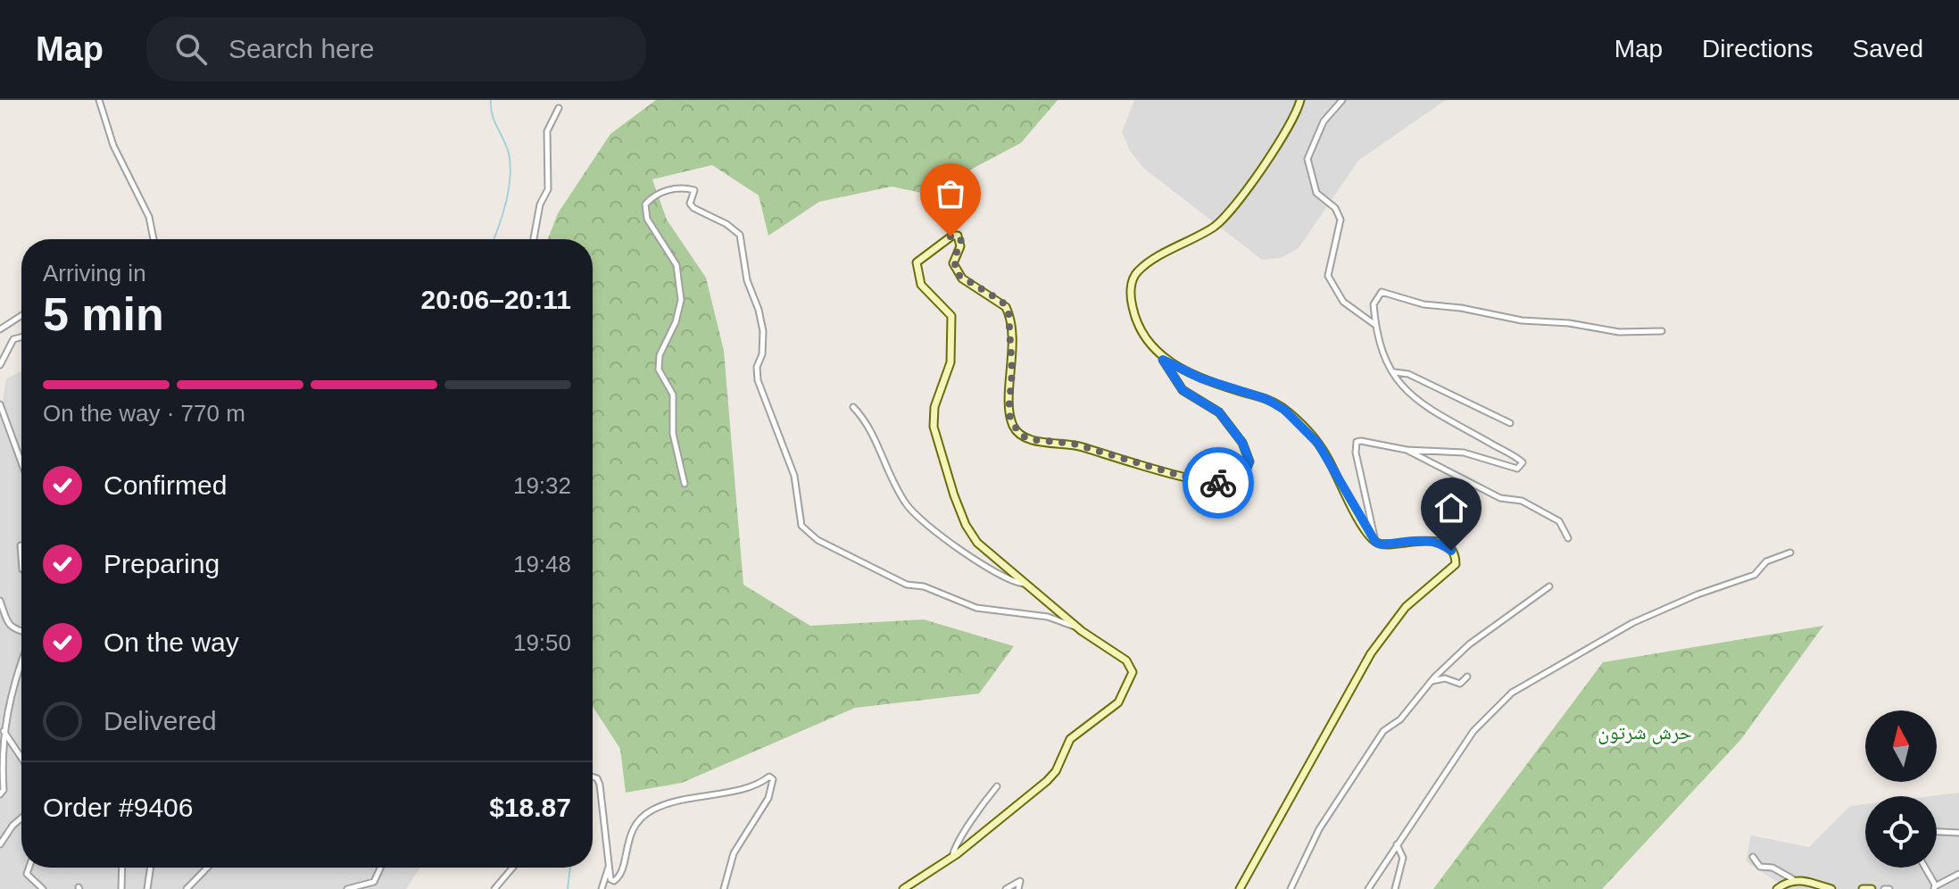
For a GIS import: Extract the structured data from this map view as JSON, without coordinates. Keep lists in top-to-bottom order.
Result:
{
  "parks": ["حرش شرتون"],
  "north": "top",
  "page": {
    "header": "Map",
    "search": "Search here",
    "nav": ["Map", "Directions", "Saved"],
    "heading": ["5 min", "Arriving in", "20:06–20:11"],
    "panel": ["Order #9406", "$18.87"],
    "bar": "On the way · 770 m",
    "list": [
      ["Confirmed", "19:32"],
      ["Preparing", "19:48"],
      ["On the way", "19:50"],
      "Delivered"
    ]
  }
}
